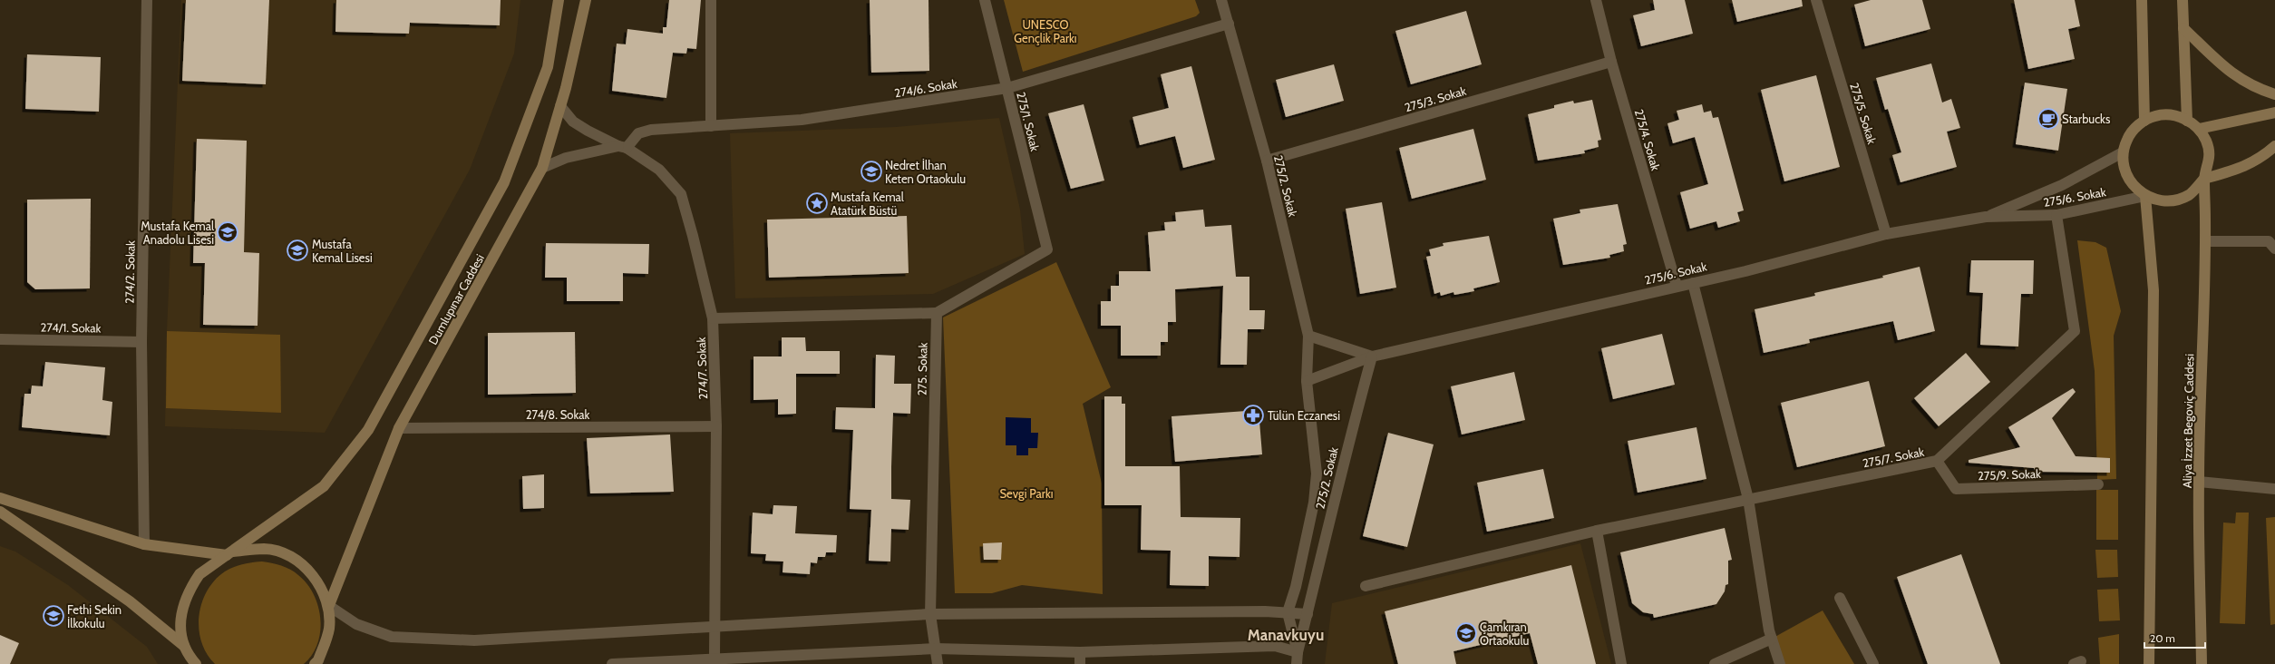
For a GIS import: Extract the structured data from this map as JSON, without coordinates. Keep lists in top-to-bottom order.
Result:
{
  "streets": {
    "main road": ["Dumlupınar Caddesi", "Aliya İzzet Begoviç Caddesi"],
    "street": [
      "274/6. Sokak",
      "275/3. Sokak",
      "275/5. Sokak",
      "275/1. Sokak",
      "275/4. Sokak",
      "275/2. Sokak",
      "275/6. Sokak",
      "274/2. Sokak",
      "274/1. Sokak",
      "274/7. Sokak",
      "275. Sokak",
      "274/8. Sokak",
      "275/7. Sokak",
      "275/9. Sokak"
    ]
  },
  "crossings": [
    ["274/6. Sokak", "275/1. Sokak"],
    ["274/6. Sokak", "275/2. Sokak"],
    ["274/6. Sokak", "274/7. Sokak"],
    ["275/3. Sokak", "275/4. Sokak"],
    ["275/3. Sokak", "275/2. Sokak"],
    ["275/5. Sokak", "275/6. Sokak"],
    ["275/1. Sokak", "275. Sokak"],
    ["275/4. Sokak", "275/6. Sokak"],
    ["275/2. Sokak", "275/6. Sokak"],
    ["275/6. Sokak", "Aliya İzzet Begoviç Caddesi"],
    ["275/6. Sokak", "275/7. Sokak"],
    ["274/2. Sokak", "274/1. Sokak"],
    ["Dumlupınar Caddesi", "274/7. Sokak"],
    ["Dumlupınar Caddesi", "274/8. Sokak"],
    ["274/7. Sokak", "274/8. Sokak"],
    ["275/7. Sokak", "275/9. Sokak"]
  ],
  "districts": ["Manavkuyu"],
  "parks": ["UNESCO Gençlik Parkı", "Sevgi Parkı"],
  "places": {
    "cafe": ["Starbucks"],
    "school or university": [
      "Nedret İlhan Keten Ortaokulu",
      "Mustafa Kemal Anadolu Lisesi",
      "Mustafa Kemal Lisesi",
      "Fethi Sekin İlkokulu",
      "Çamkıran Ortaokulu"
    ],
    "place": ["Mustafa Kemal Atatürk Büstü"],
    "pharmacy": ["Tülün Eczanesi"]
  },
  "scale_bar": "20 m"
}
